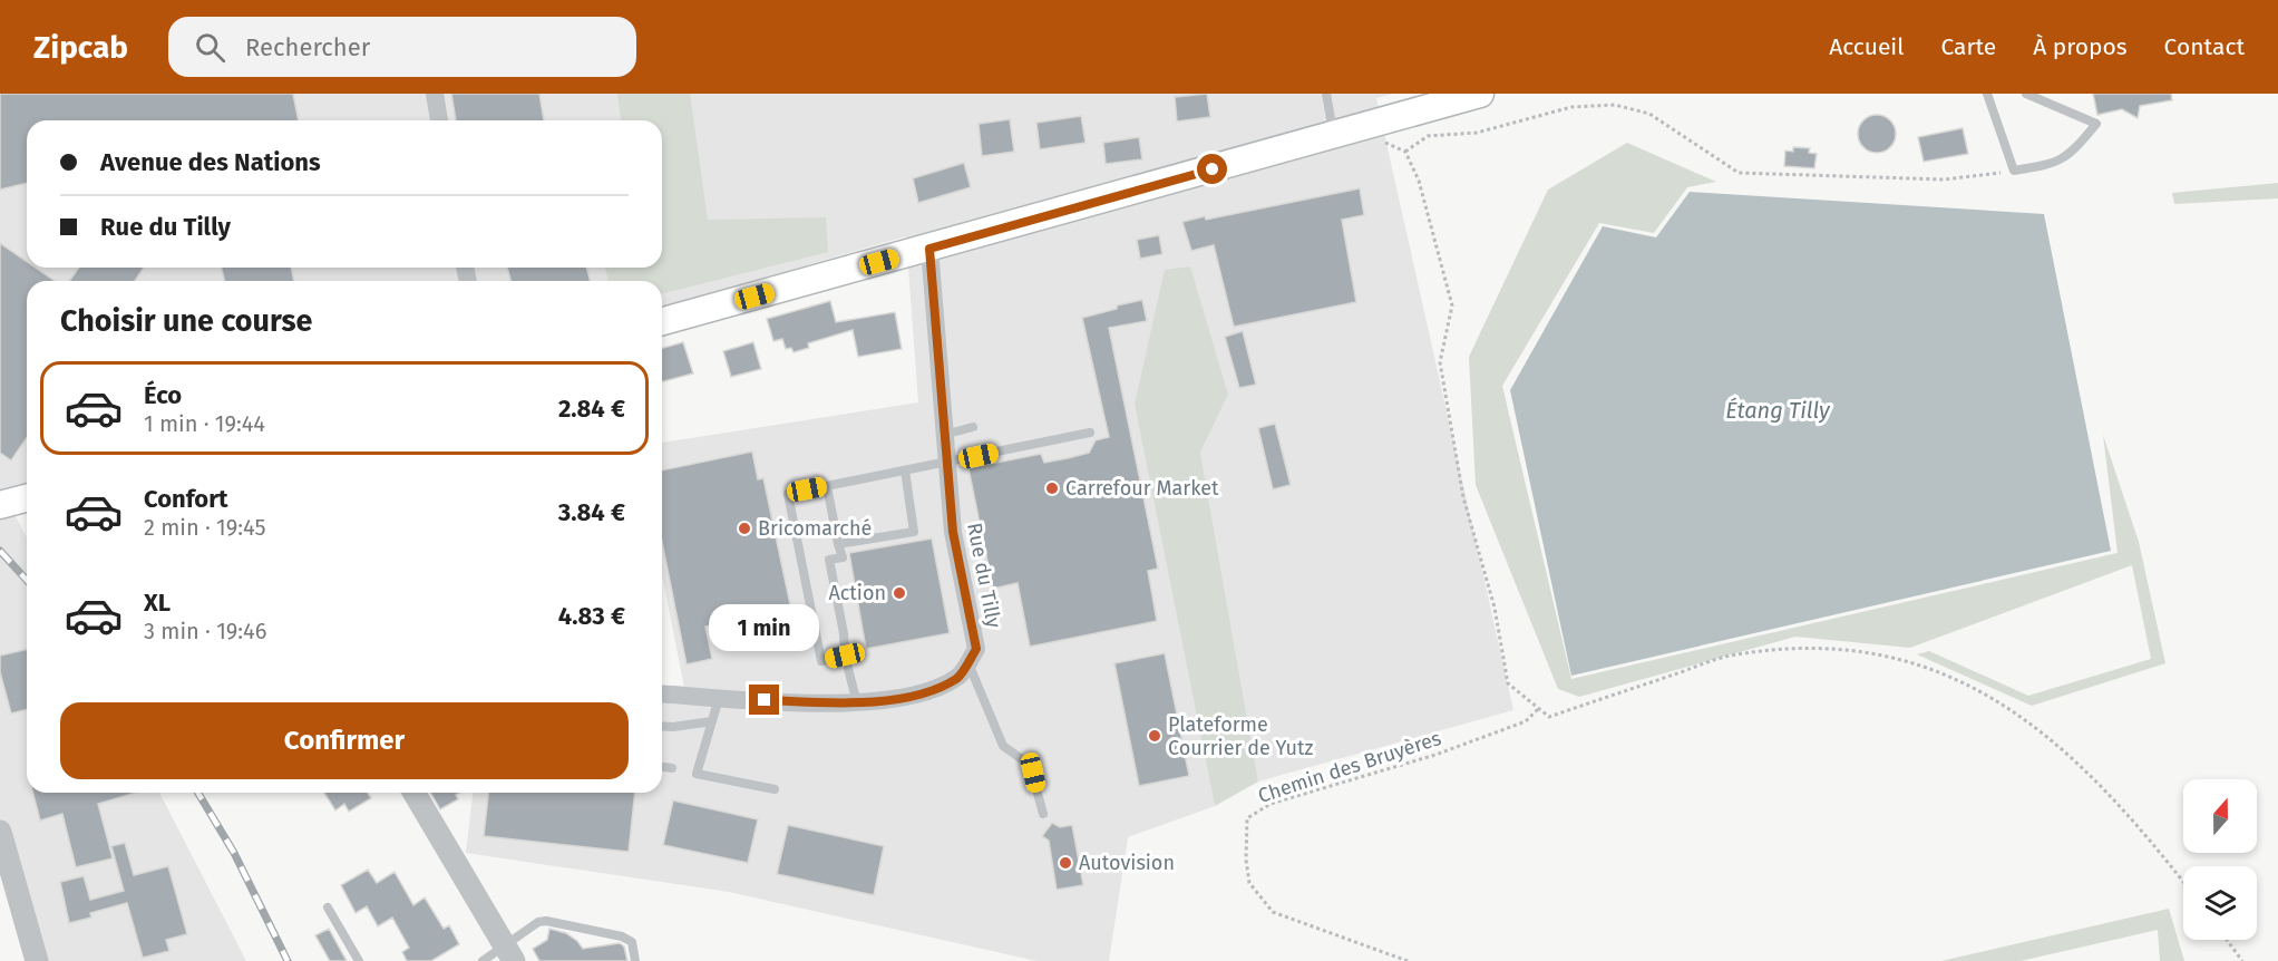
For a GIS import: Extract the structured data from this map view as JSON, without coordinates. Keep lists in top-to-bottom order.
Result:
{
  "streets": {
    "street": ["Rue du Tilly"],
    "path": ["Chemin des Bruyères"]
  },
  "water": ["Étang Tilly"],
  "places": [
    "Carrefour Market",
    "Bricomarché",
    "Action",
    "Plateforme Courrier de Yutz",
    "Autovision"
  ],
  "north": "top",
  "page": {
    "header": "Zipcab",
    "search": "Rechercher",
    "nav": [
      "Accueil",
      "Carte",
      "À propos",
      "Contact"
    ],
    "banner": ["Avenue des Nations", "Rue du Tilly"],
    "heading": "Choisir une course",
    "list": [
      {
        "name": "Éco",
        "note": "1 min · 19:44",
        "value": "2.84 €"
      },
      {
        "name": "Confort",
        "note": "2 min · 19:45",
        "value": "3.84 €"
      },
      {
        "name": "XL",
        "note": "3 min · 19:46",
        "value": "4.83 €"
      }
    ],
    "bubble": "1 min",
    "buttons": "Confirmer"
  }
}
